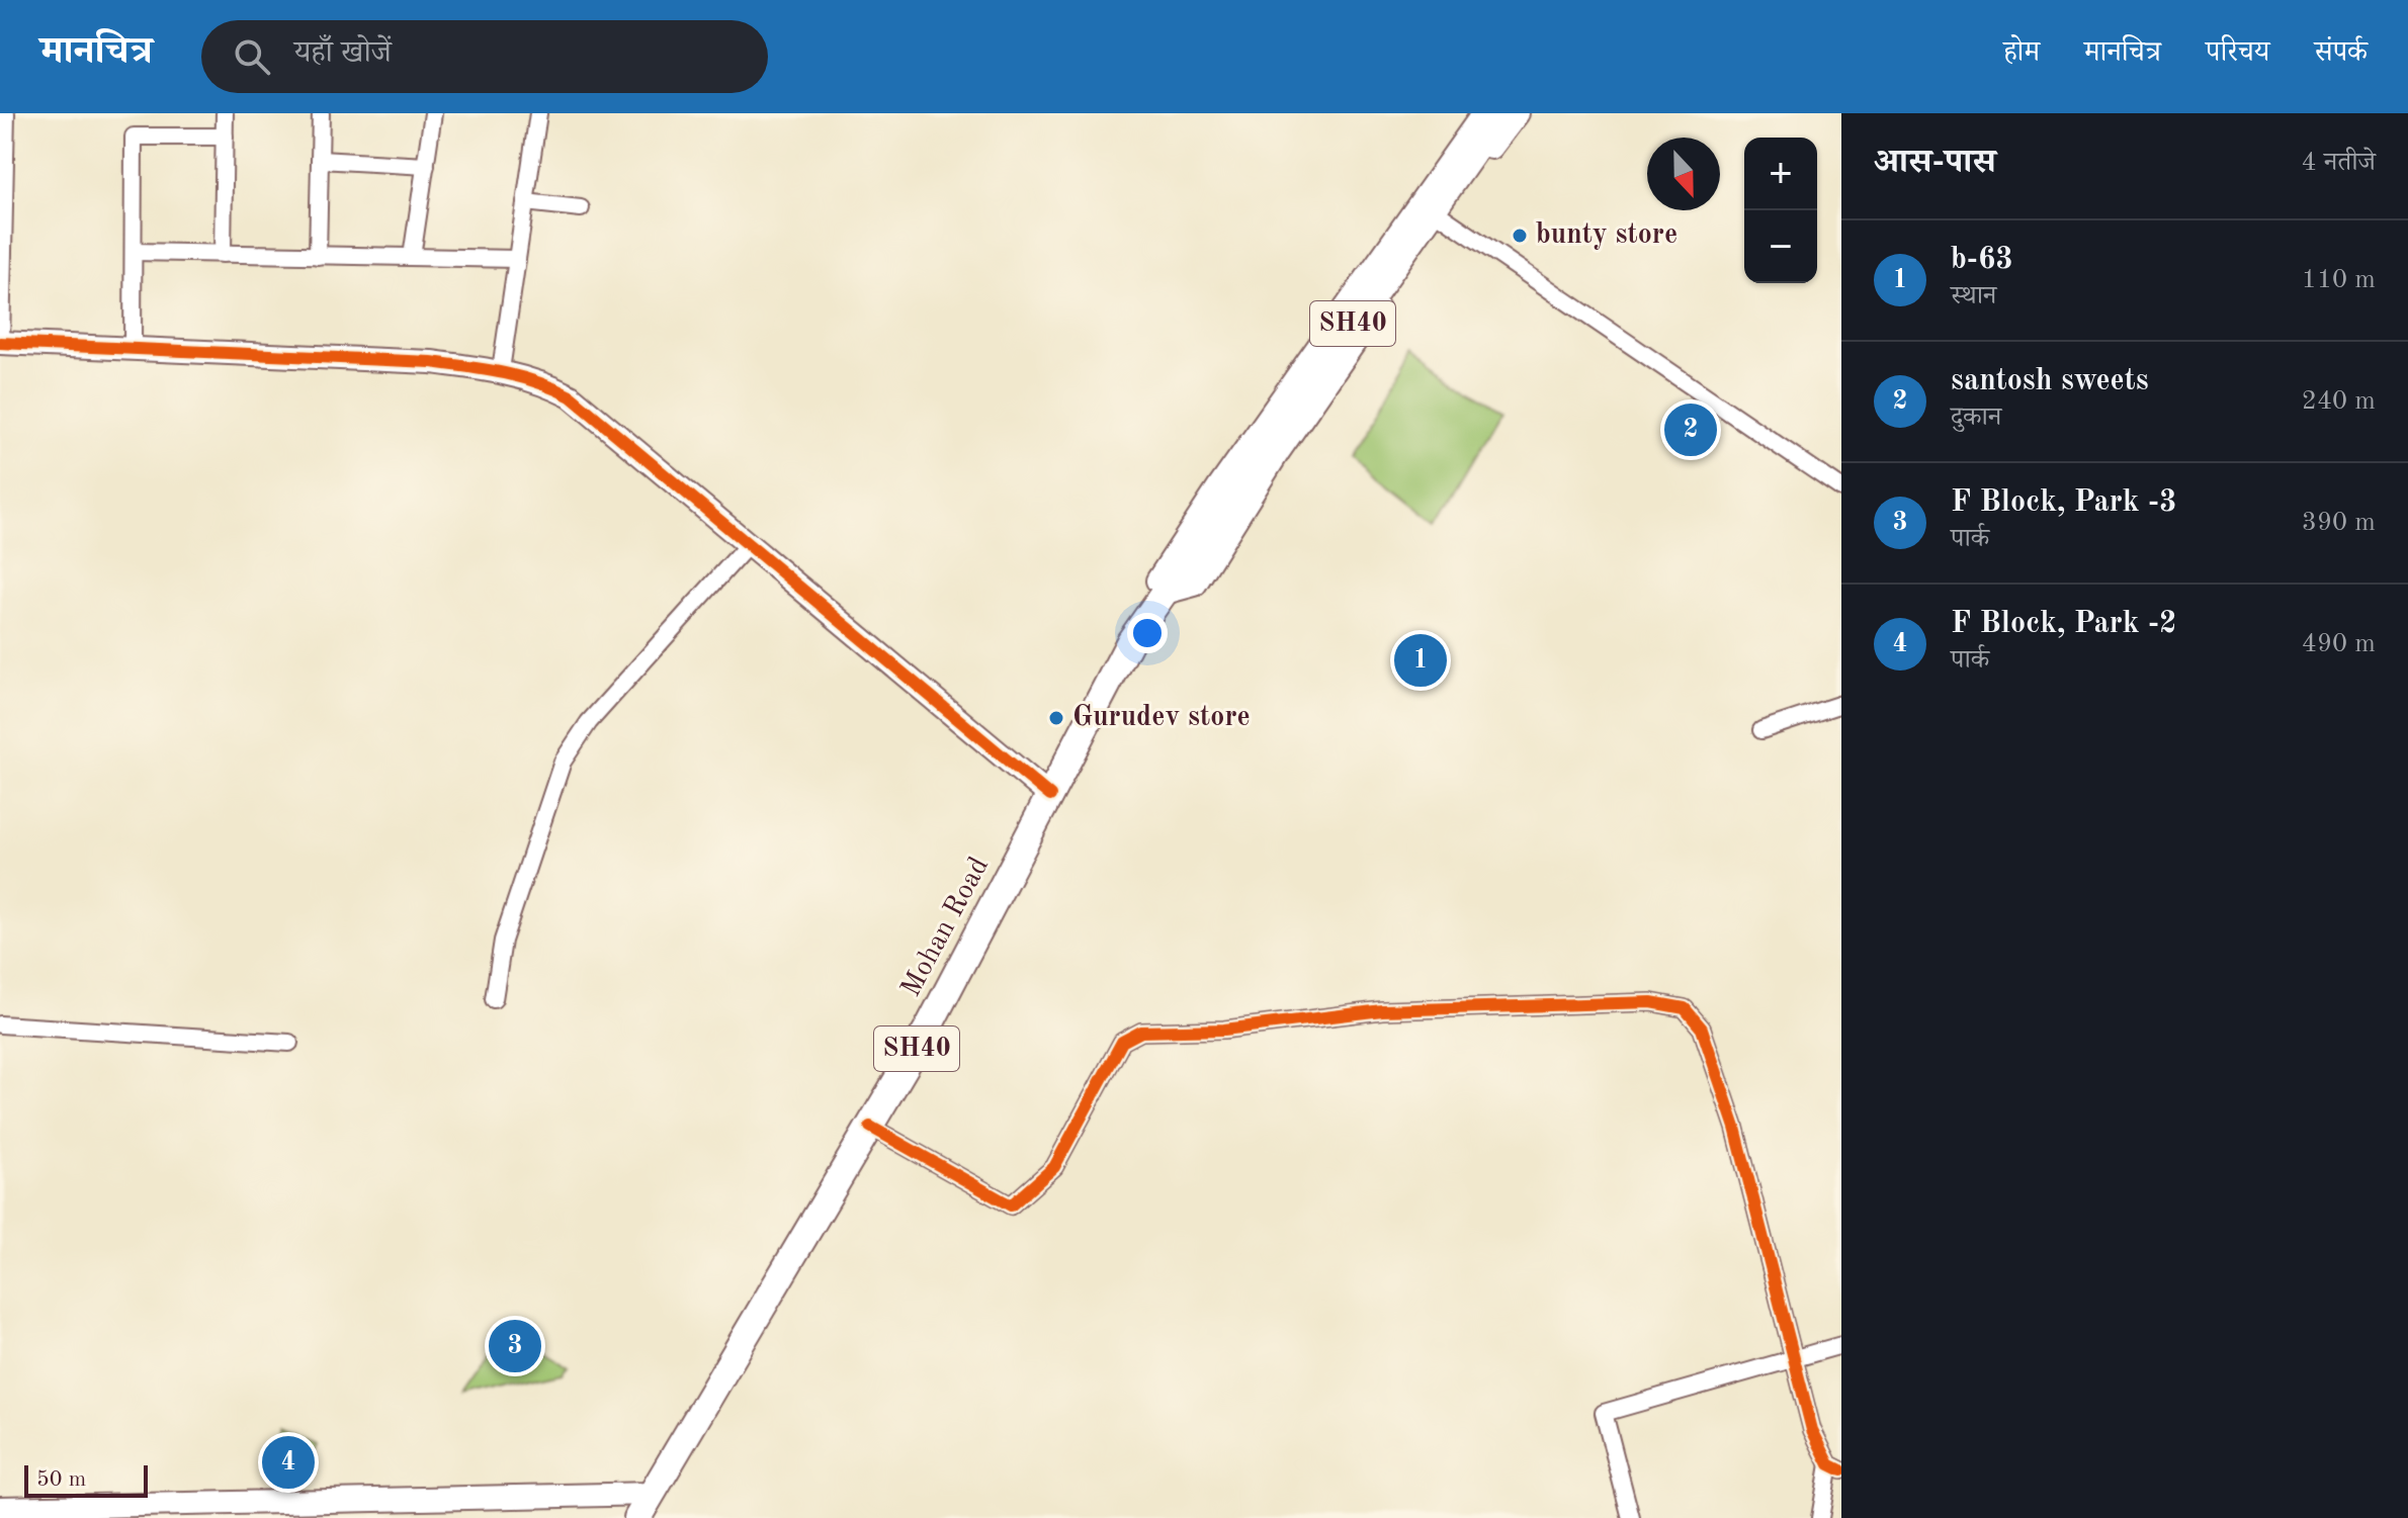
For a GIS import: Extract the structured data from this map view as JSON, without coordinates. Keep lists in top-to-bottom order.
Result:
{
  "streets": {
    "main road": ["SH40", "Mohan Road"]
  },
  "places": ["bunty store", "Gurudev store"],
  "scale_bar": "50 m",
  "north": "bottom",
  "page": {
    "header": "मानचित्र",
    "search": "यहाँ खोजें",
    "nav": [
      "होम",
      "मानचित्र",
      "परिचय",
      "संपर्क"
    ],
    "heading": ["आस-पास", "4 नतीजे"],
    "map_buttons": ["+", "−"],
    "list": [
      {
        "mark": "1",
        "name": "b-63",
        "note": "स्थान",
        "value": "110 m"
      },
      {
        "mark": "2",
        "name": "santosh sweets",
        "note": "दुकान",
        "value": "240 m"
      },
      {
        "mark": "3",
        "name": "F Block, Park -3",
        "note": "पार्क",
        "value": "390 m"
      },
      {
        "mark": "4",
        "name": "F Block, Park -2",
        "note": "पार्क",
        "value": "490 m"
      }
    ],
    "pins": [
      "2",
      "1",
      "3",
      "4"
    ],
    "scale": "50 m"
  }
}
